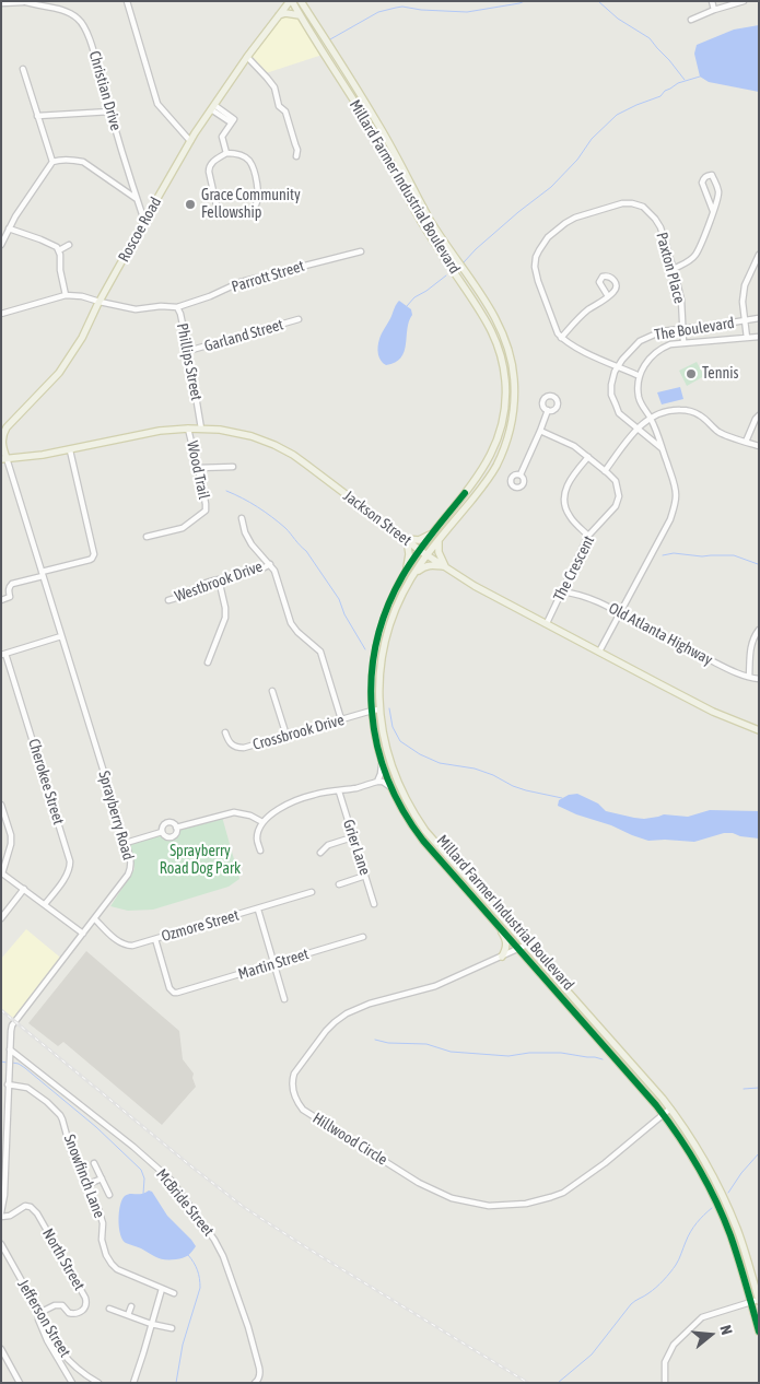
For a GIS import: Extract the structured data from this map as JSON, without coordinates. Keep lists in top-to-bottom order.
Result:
{
  "streets": {
    "main road": ["Millard Farmer Industrial Boulevard", "Roscoe Road", "Jackson Street"],
    "street": [
      "Christian Drive",
      "Paxton Place",
      "Parrott Street",
      "The Boulevard",
      "Garland Street",
      "Phillips Street",
      "Wood Trail",
      "The Crescent",
      "Westbrook Drive",
      "Old Atlanta Highway",
      "Crossbrook Drive",
      "Cherokee Street",
      "Sprayberry Road",
      "Grier Lane",
      "Ozmore Street",
      "Martin Street",
      "Hillwood Circle",
      "Snowfinch Lane",
      "McBride Street",
      "North Street",
      "Jefferson Street"
    ]
  },
  "crossings": [
    ["Christian Drive", "Roscoe Road"],
    ["Millard Farmer Industrial Boulevard", "Roscoe Road"],
    ["Millard Farmer Industrial Boulevard", "Jackson Street"],
    ["Millard Farmer Industrial Boulevard", "Crossbrook Drive"],
    ["Millard Farmer Industrial Boulevard", "Hillwood Circle"],
    ["Roscoe Road", "Phillips Street"],
    ["Roscoe Road", "Jackson Street"],
    ["Roscoe Road", "Sprayberry Road"],
    ["Paxton Place", "The Boulevard"],
    ["Parrott Street", "Phillips Street"],
    ["Garland Street", "Phillips Street"],
    ["Phillips Street", "Jackson Street"],
    ["Wood Trail", "Jackson Street"],
    ["Jackson Street", "The Crescent"],
    ["Jackson Street", "Sprayberry Road"],
    ["The Crescent", "Old Atlanta Highway"],
    ["Sprayberry Road", "Ozmore Street"],
    ["Sprayberry Road", "Snowfinch Lane"],
    ["Sprayberry Road", "McBride Street"],
    ["Ozmore Street", "Martin Street"],
    ["North Street", "Jefferson Street"]
  ],
  "parks": ["Sprayberry Road Dog Park"],
  "places": ["Grace Community Fellowship", "Tennis"],
  "north": "right"
}
